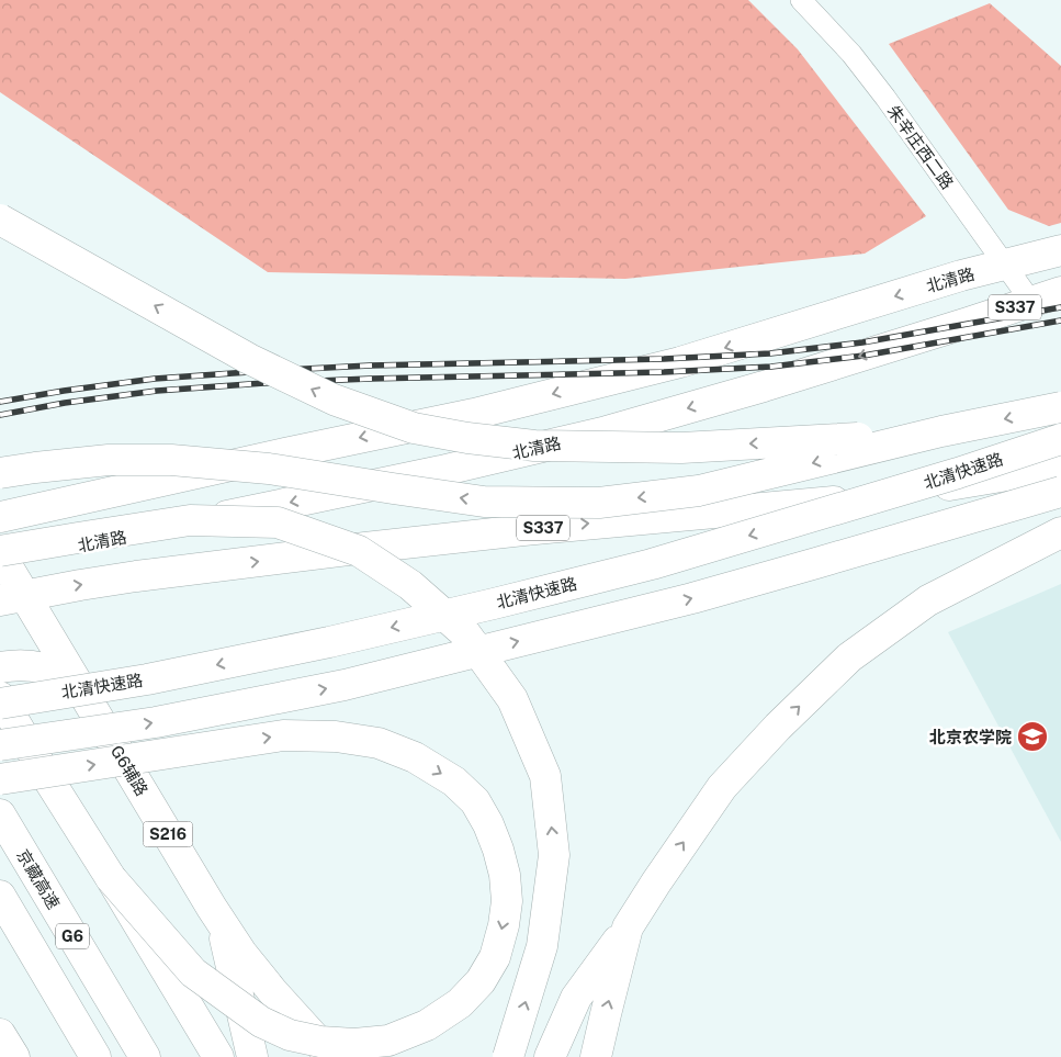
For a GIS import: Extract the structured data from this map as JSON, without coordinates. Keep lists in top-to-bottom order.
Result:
{
  "streets": {
    "main road": [
      "北清路",
      "S337",
      "北清快速路",
      "G6辅路",
      "S216",
      "京藏高速",
      "G6"
    ],
    "street": ["朱辛庄西二路"]
  },
  "crossings": [
    ["朱辛庄西二路", "北清路"],
    ["北清路", "G6辅路"],
    ["S337", "G6辅路"]
  ],
  "places": {
    "school or university": ["北京农学院"]
  }
}
